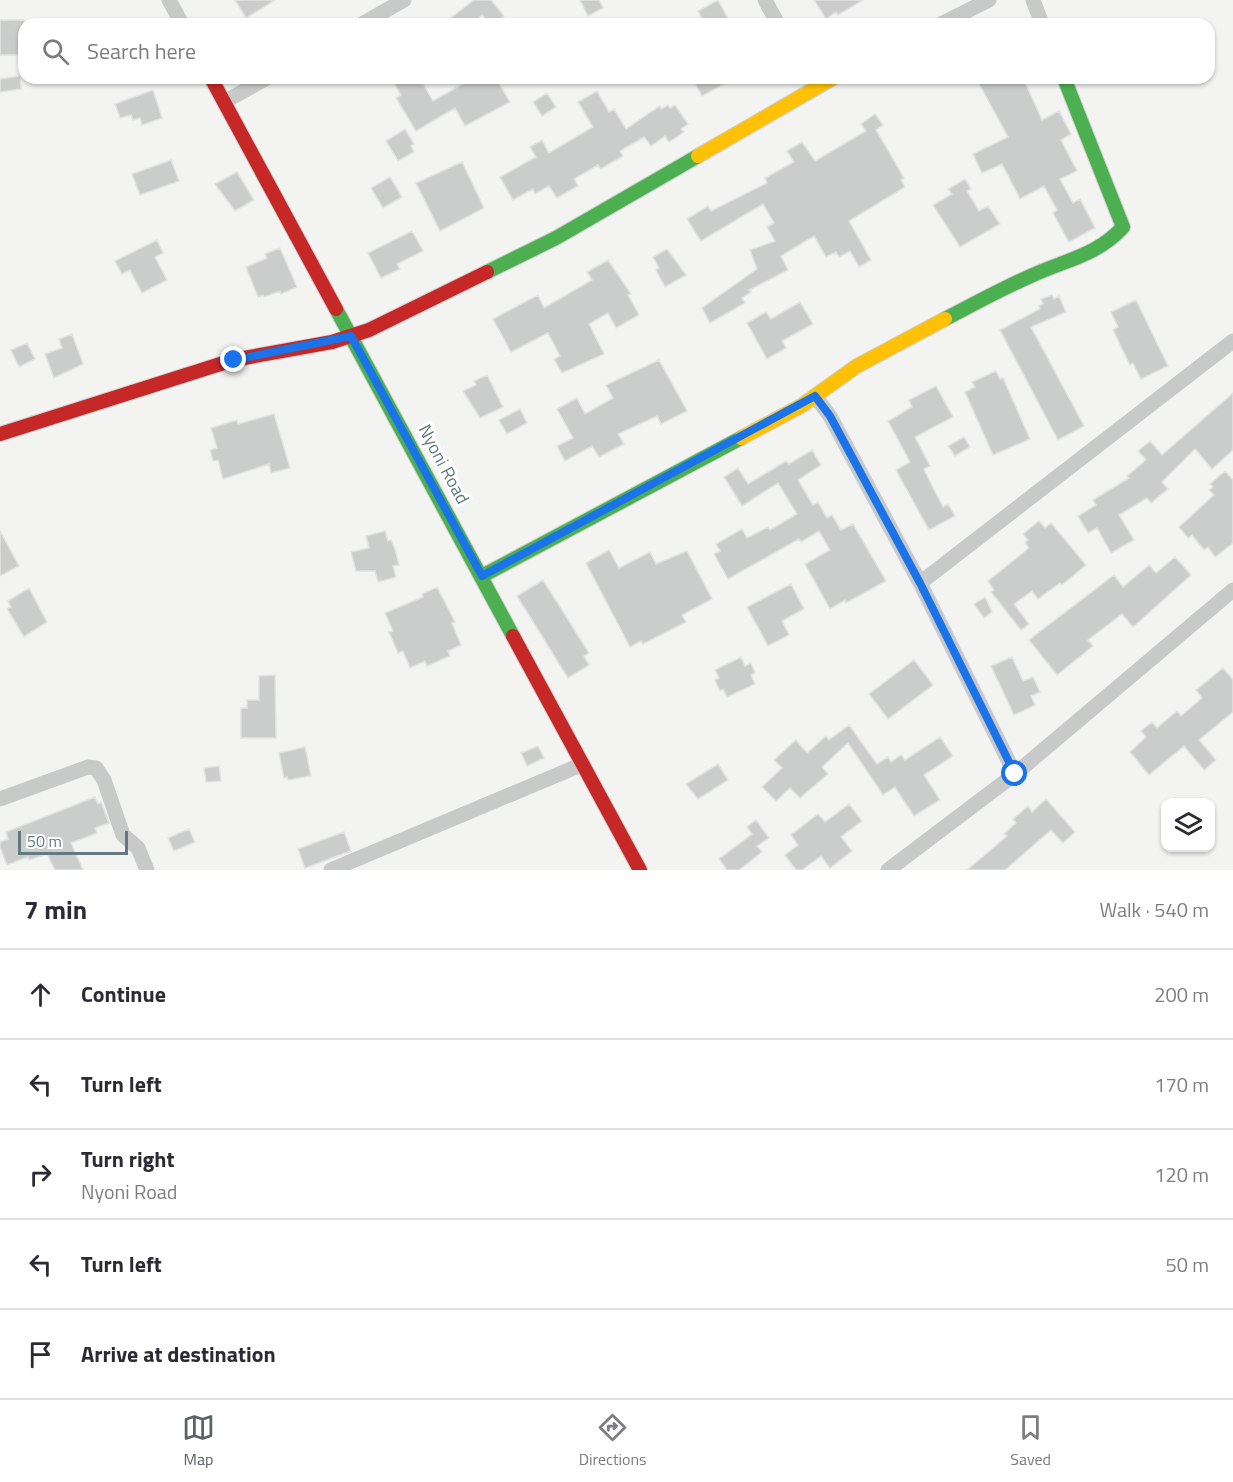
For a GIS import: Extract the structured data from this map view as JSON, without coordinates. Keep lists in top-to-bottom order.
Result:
{
  "streets": {
    "street": ["Nyoni Road"]
  },
  "scale_bar": "50 m",
  "page": {
    "search": "Search here",
    "scale": "50 m",
    "heading": ["7 min", "Walk · 540 m"],
    "list": [
      ["Continue", "200 m"],
      ["Turn left", "170 m"],
      ["Turn right", "Nyoni Road", "120 m"],
      ["Turn left", "50 m"],
      "Arrive at destination"
    ],
    "nav": ["Map", "Directions", "Saved"]
  }
}
